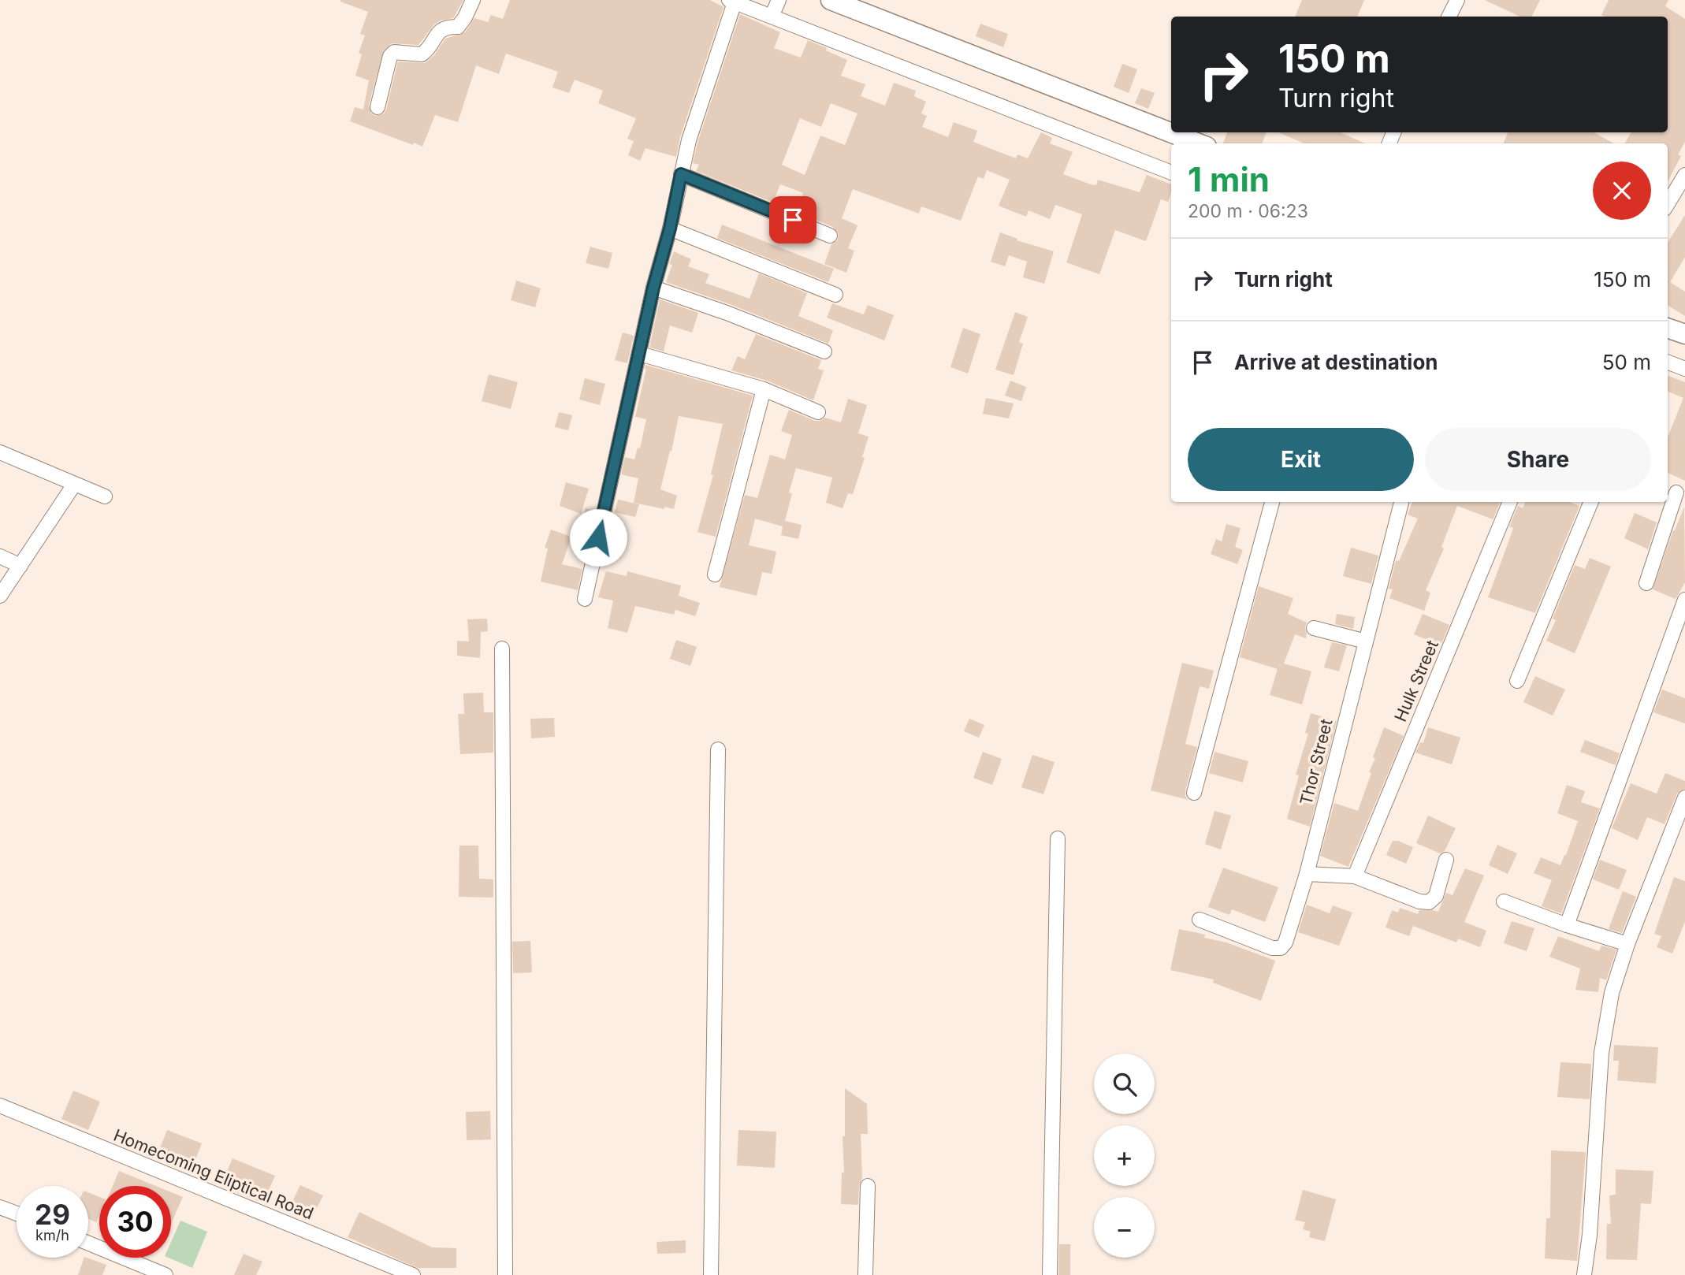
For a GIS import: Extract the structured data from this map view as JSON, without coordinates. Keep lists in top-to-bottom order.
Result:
{
  "streets": {
    "street": ["Hulk Street", "Thor Street", "Homecoming Eliptical Road"]
  },
  "page": {
    "turn": ["150 m", "Turn right"],
    "heading": ["1 min", "200 m · 06:23"],
    "list": [
      {
        "name": "Turn right",
        "value": "150 m"
      },
      {
        "name": "Arrive at destination",
        "value": "50 m"
      }
    ],
    "buttons": ["Exit", "Share"],
    "map_buttons": ["+", "−"],
    "speed": "29 km/h",
    "limit": "30"
  }
}
